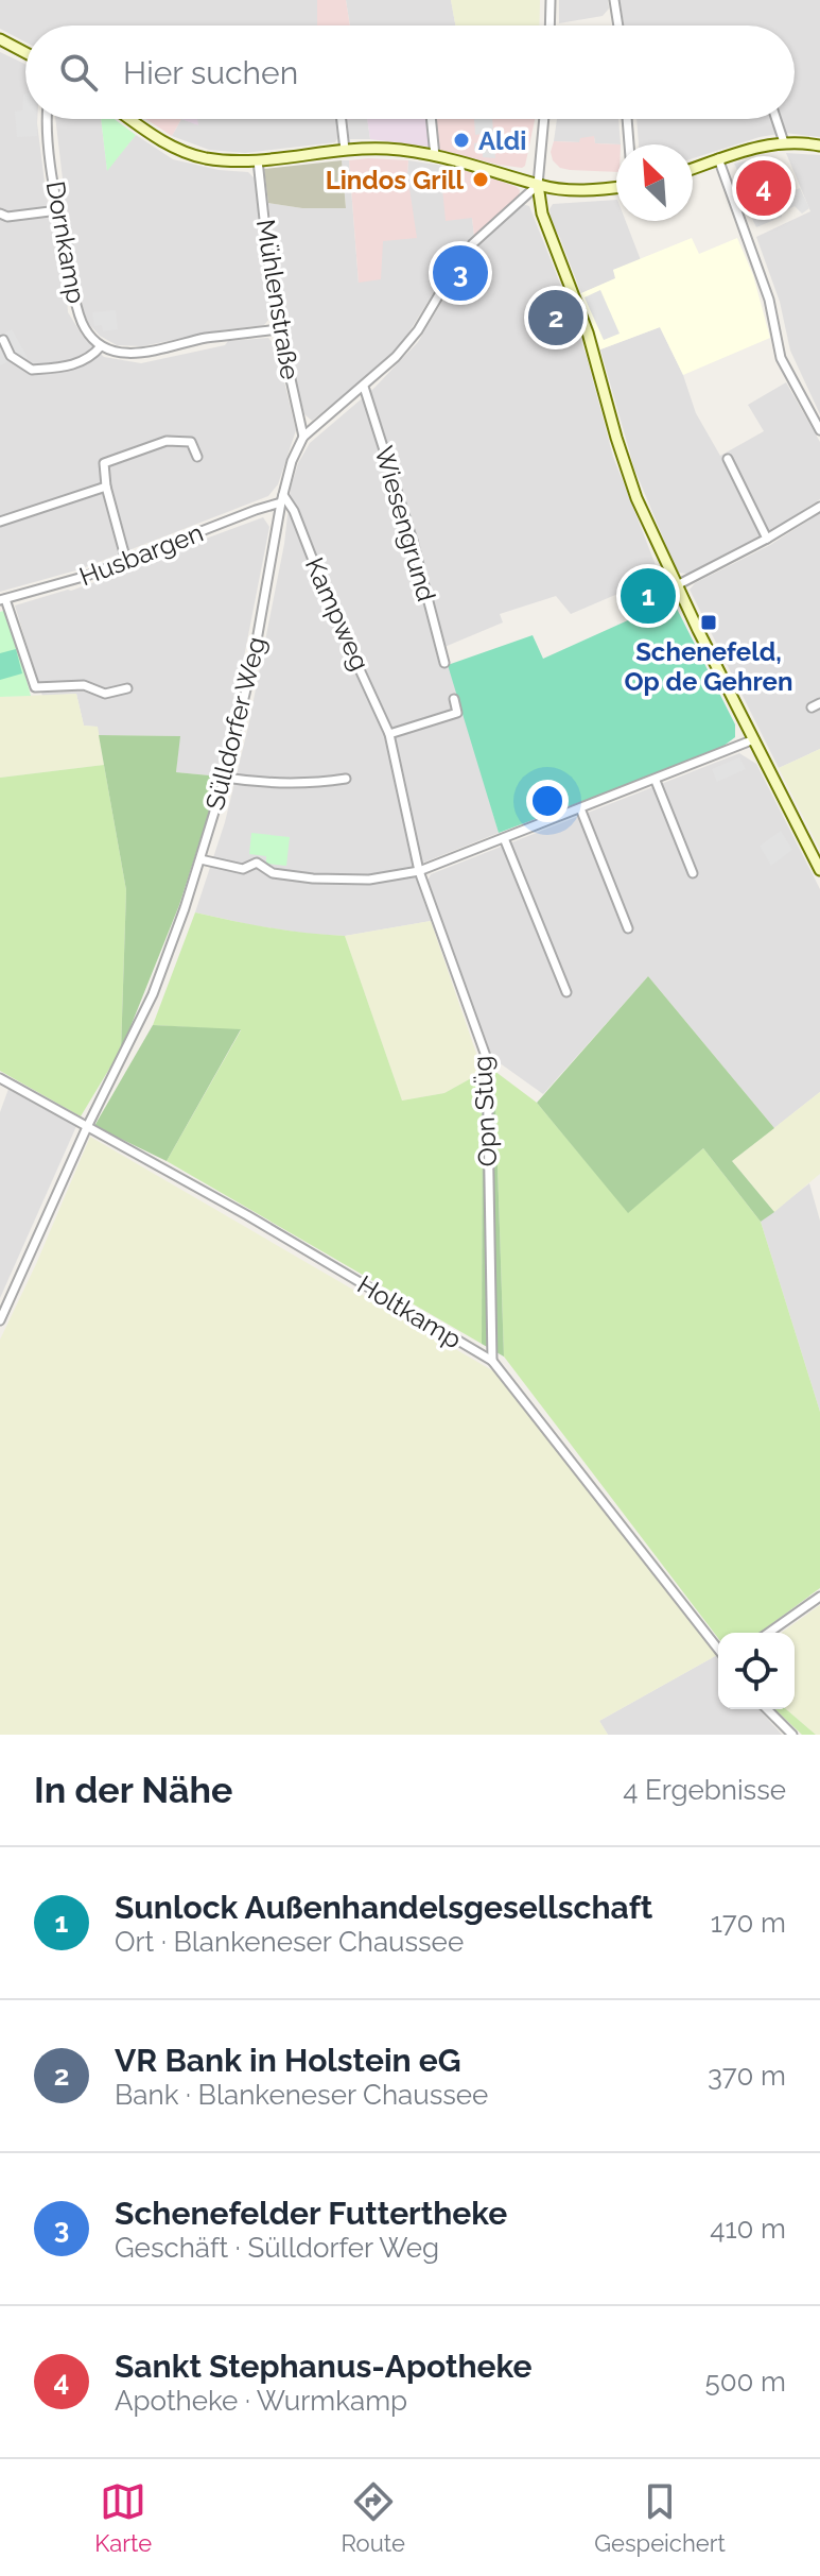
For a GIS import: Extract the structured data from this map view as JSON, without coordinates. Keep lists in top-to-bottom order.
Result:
{
  "streets": {
    "street": [
      "Dornkamp",
      "Mühlenstraße",
      "Wiesengrund",
      "Husbargen",
      "Kampweg",
      "Sülldorfer Weg",
      "Opn Stüg",
      "Holtkamp"
    ]
  },
  "crossings": [
    ["Mühlenstraße", "Sülldorfer Weg"],
    ["Wiesengrund", "Sülldorfer Weg"],
    ["Husbargen", "Kampweg"],
    ["Husbargen", "Sülldorfer Weg"],
    ["Kampweg", "Sülldorfer Weg"],
    ["Kampweg", "Opn Stüg"],
    ["Sülldorfer Weg", "Holtkamp"],
    ["Opn Stüg", "Holtkamp"]
  ],
  "places": {
    "other": ["Aldi", "Lindos Grill"],
    "transit": ["Schenefeld, Op de Gehren"]
  },
  "north": "top left",
  "page": {
    "search": "Hier suchen",
    "pins": [
      "4",
      "3",
      "2",
      "1"
    ],
    "heading": ["In der Nähe", "4 Ergebnisse"],
    "list": [
      {
        "mark": "1",
        "name": "Sunlock Außenhandelsgesellschaft",
        "note": "Ort · Blankeneser Chaussee",
        "value": "170 m"
      },
      {
        "mark": "2",
        "name": "VR Bank in Holstein eG",
        "note": "Bank · Blankeneser Chaussee",
        "value": "370 m"
      },
      {
        "mark": "3",
        "name": "Schenefelder Futtertheke",
        "note": "Geschäft · Sülldorfer Weg",
        "value": "410 m"
      },
      {
        "mark": "4",
        "name": "Sankt Stephanus-Apotheke",
        "note": "Apotheke · Wurmkamp",
        "value": "500 m"
      }
    ],
    "nav": ["Karte", "Route", "Gespeichert"]
  }
}
